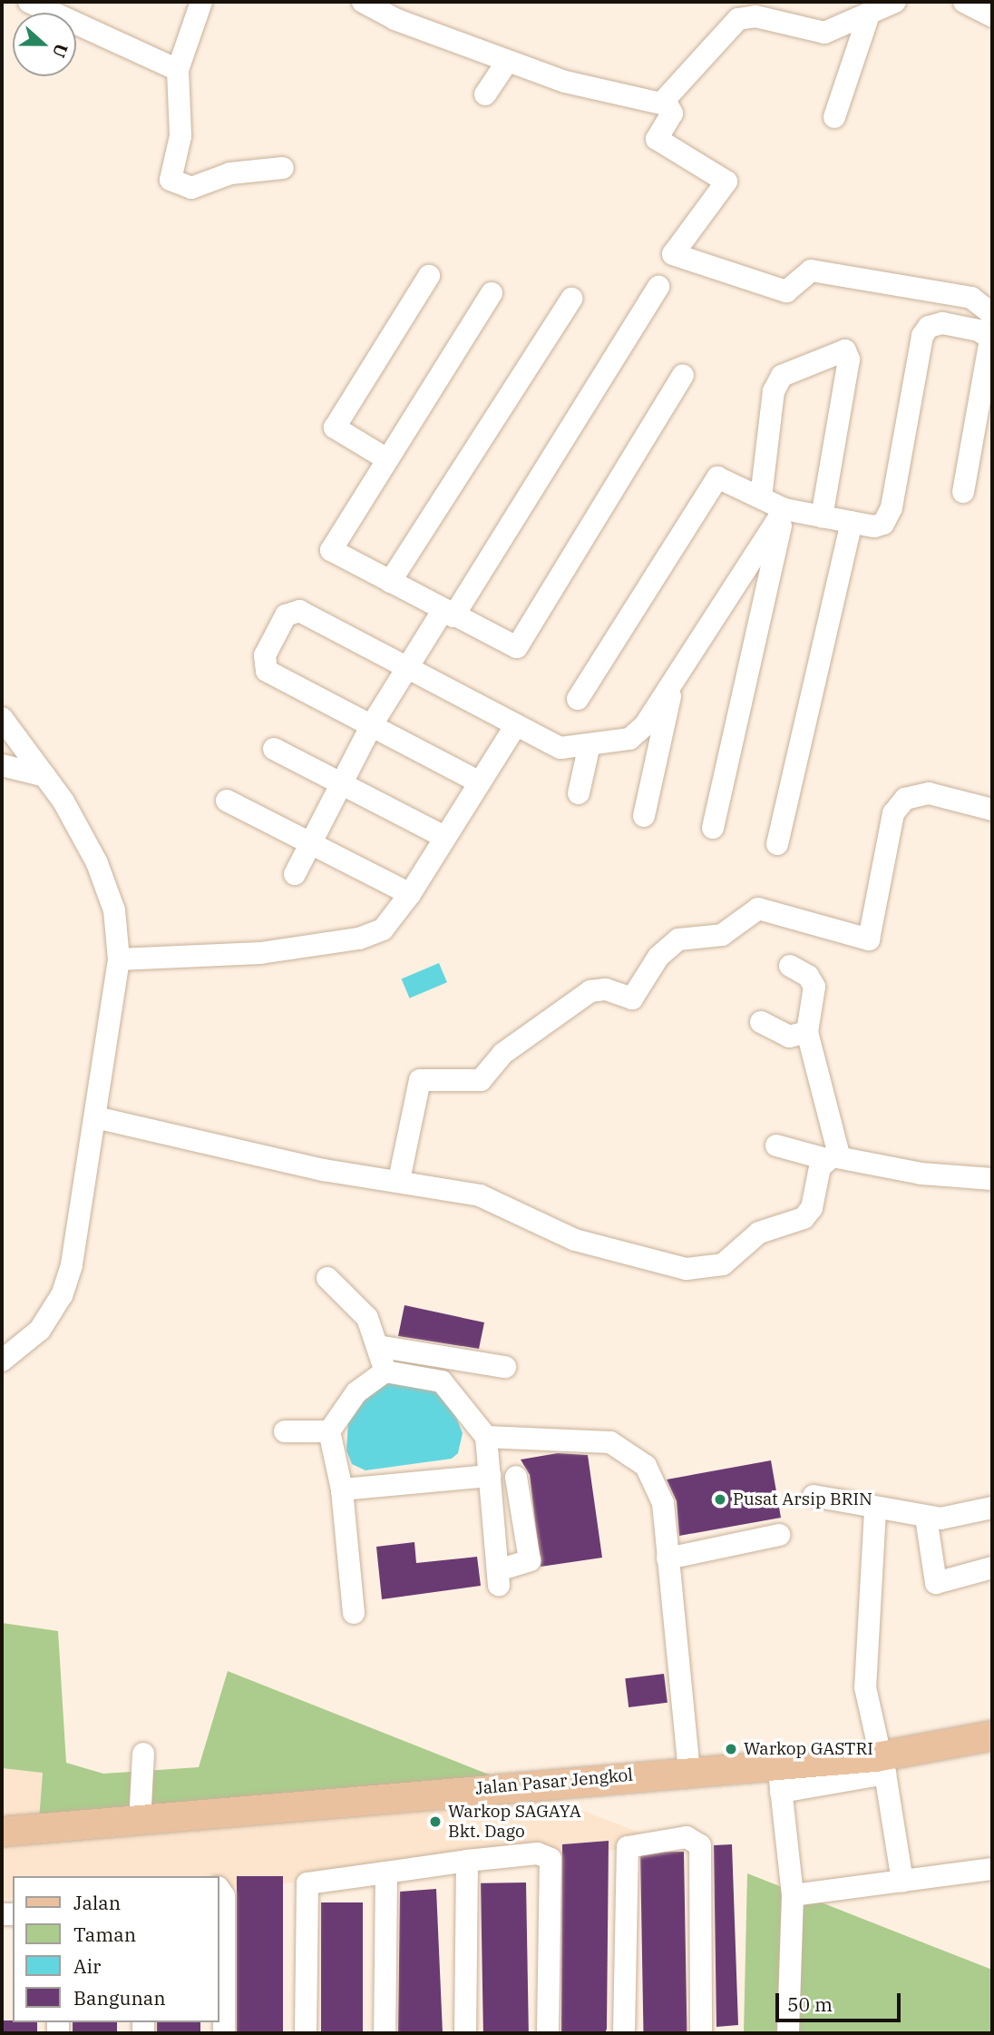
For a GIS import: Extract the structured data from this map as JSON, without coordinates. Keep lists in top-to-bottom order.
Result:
{
  "streets": {
    "main road": ["Jalan Pasar Jengkol"]
  },
  "places": ["Pusat Arsip BRIN", "Warkop GASTRI", "Warkop SAGAYA Bkt. Dago"],
  "legend": [
    "Jalan",
    "Taman",
    "Air",
    "Bangunan"
  ],
  "scale_bar": "50 m",
  "north": "right"
}
